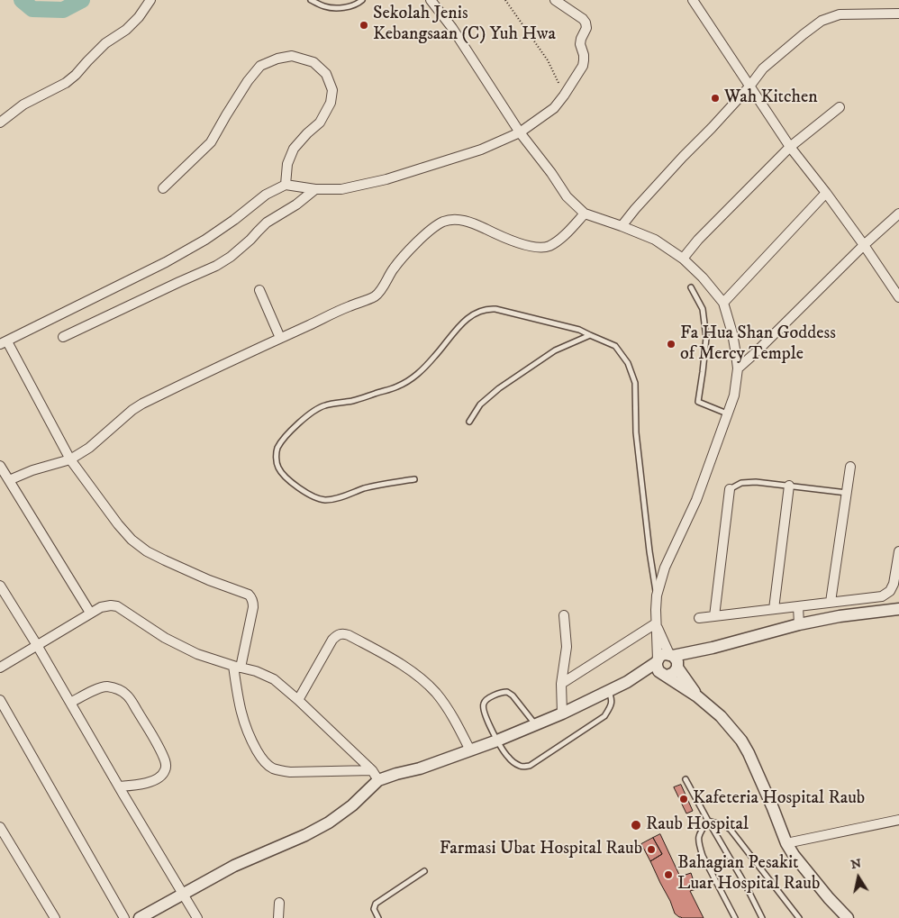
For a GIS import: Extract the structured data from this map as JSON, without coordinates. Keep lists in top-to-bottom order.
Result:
{
  "places": [
    "Sekolah Jenis Kebangsaan (C) Yuh Hwa",
    "Wah Kitchen",
    "Fa Hua Shan Goddess of Mercy Temple",
    "Kafeteria Hospital Raub",
    "Raub Hospital",
    "Farmasi Ubat Hospital Raub",
    "Bahagian Pesakit Luar Hospital Raub"
  ],
  "north": "top"
}
